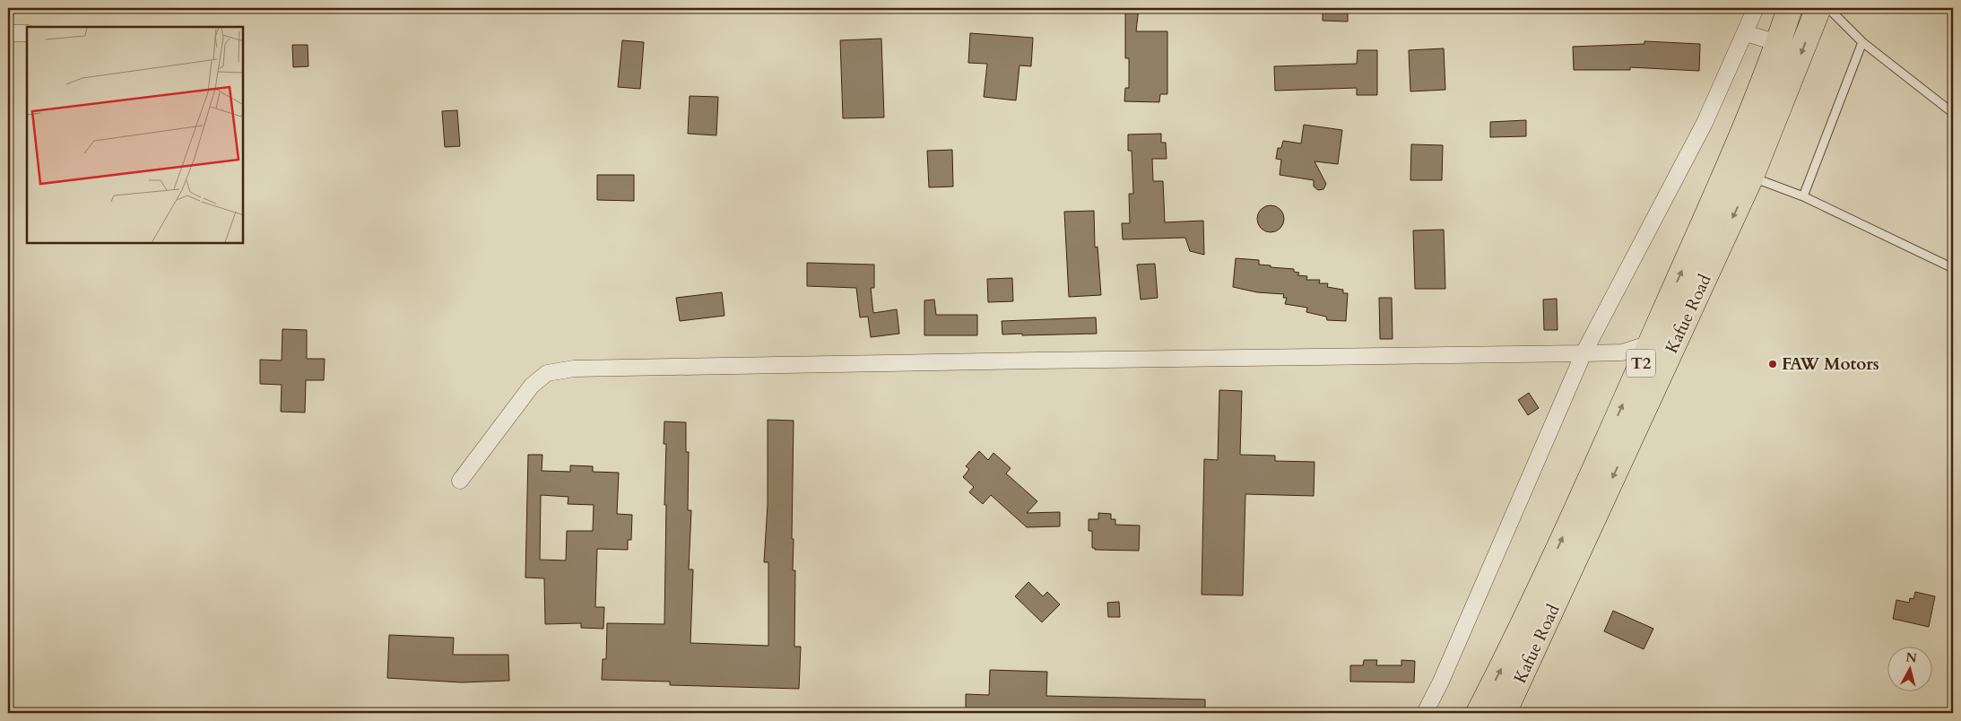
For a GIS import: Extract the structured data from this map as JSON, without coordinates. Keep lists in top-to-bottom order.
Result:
{
  "streets": {
    "main road": ["Kafue Road", "T2"]
  },
  "places": ["FAW Motors"],
  "north": "top"
}
